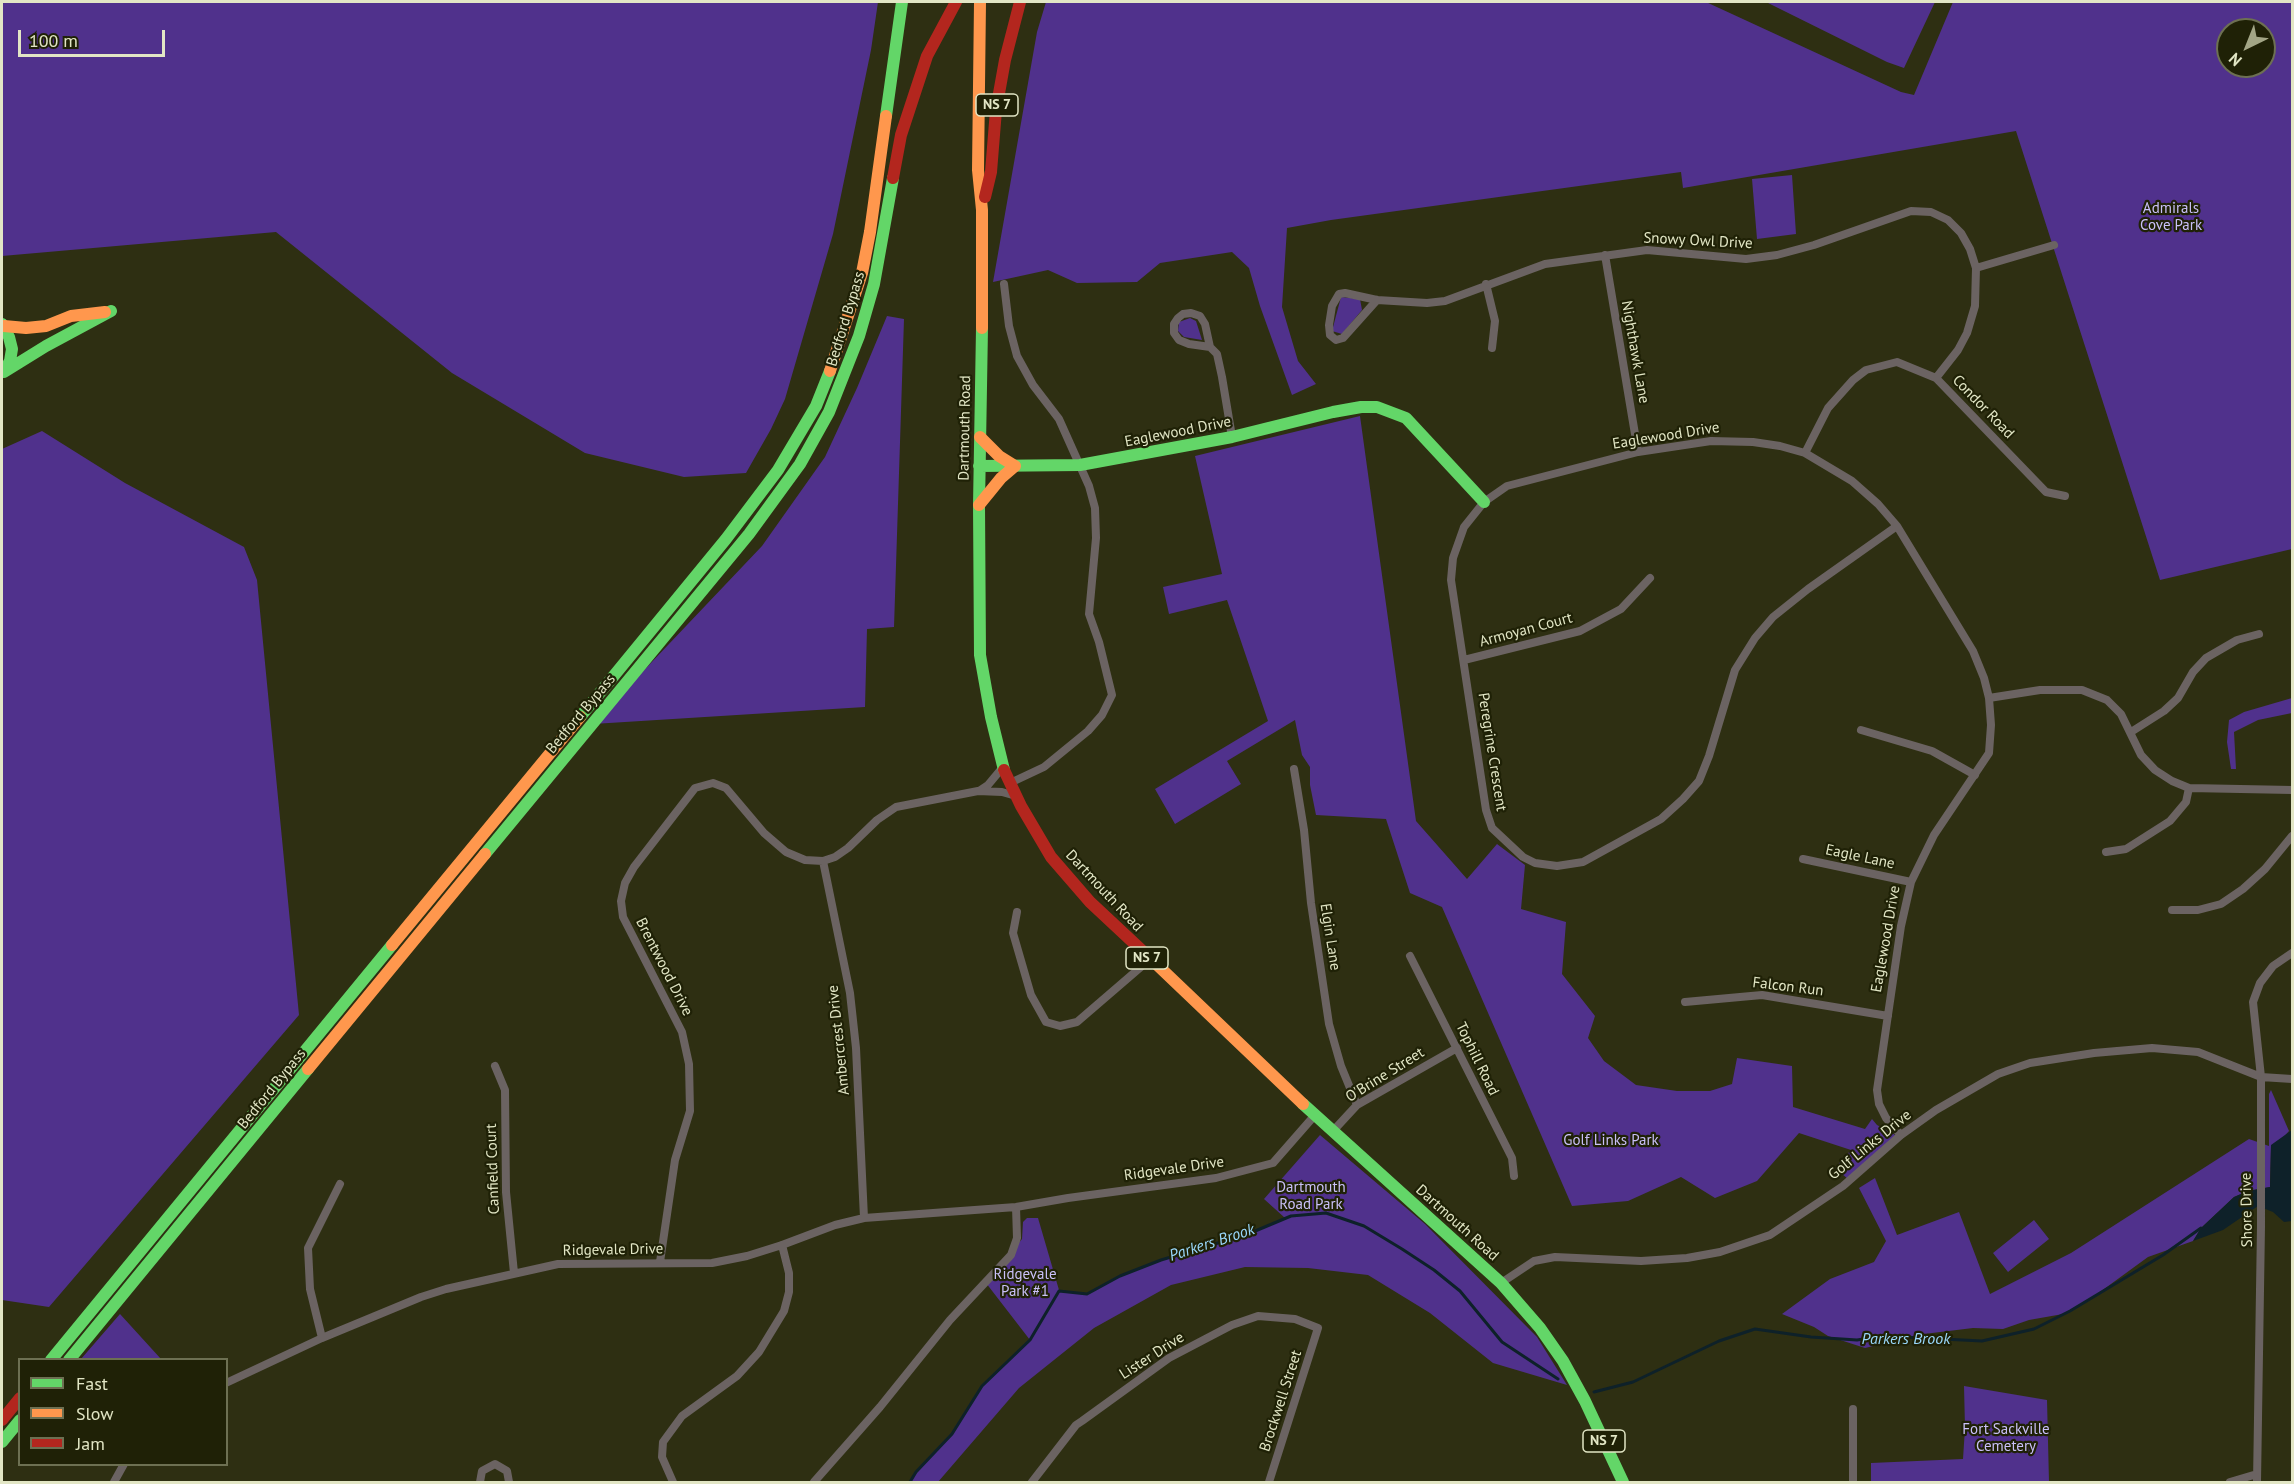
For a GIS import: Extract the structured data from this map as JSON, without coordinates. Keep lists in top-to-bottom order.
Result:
{
  "streets": {
    "main road": [
      "NS 7",
      "Bedford Bypass",
      "Dartmouth Road",
      "Eaglewood Drive"
    ],
    "street": [
      "Snowy Owl Drive",
      "Nighthawk Lane",
      "Condor Road",
      "Armoyan Court",
      "Peregrine Crescent",
      "Eagle Lane",
      "Elgin Lane",
      "Brentwood Drive",
      "Falcon Run",
      "Ambercrest Drive",
      "Tophill Road",
      "O'Brine Street",
      "Golf Links Drive",
      "Canfield Court",
      "Ridgevale Drive",
      "Shore Drive",
      "Lister Drive",
      "Brockwell Street"
    ]
  },
  "crossings": [
    ["Snowy Owl Drive", "Nighthawk Lane"],
    ["Snowy Owl Drive", "Condor Road"],
    ["Nighthawk Lane", "Eaglewood Drive"],
    ["Condor Road", "Eaglewood Drive"],
    ["Dartmouth Road", "Eaglewood Drive"],
    ["Dartmouth Road", "O'Brine Street"],
    ["Dartmouth Road", "Golf Links Drive"],
    ["Dartmouth Road", "Ridgevale Drive"],
    ["Eaglewood Drive", "Peregrine Crescent"],
    ["Eaglewood Drive", "Eagle Lane"],
    ["Eaglewood Drive", "Falcon Run"],
    ["Eaglewood Drive", "Golf Links Drive"],
    ["Armoyan Court", "Peregrine Crescent"],
    ["Elgin Lane", "O'Brine Street"],
    ["Brentwood Drive", "Ambercrest Drive"],
    ["Brentwood Drive", "Ridgevale Drive"],
    ["Ambercrest Drive", "Ridgevale Drive"],
    ["Tophill Road", "O'Brine Street"],
    ["Golf Links Drive", "Shore Drive"],
    ["Canfield Court", "Ridgevale Drive"],
    ["Lister Drive", "Brockwell Street"]
  ],
  "water": ["Parkers Brook"],
  "parks": [
    "Admirals Cove Park",
    "Golf Links Park",
    "Dartmouth Road Park",
    "Ridgevale Park #1",
    "Fort Sackville Cemetery"
  ],
  "legend": ["Fast", "Slow", "Jam"],
  "scale_bar": "100 m",
  "north": "bottom left"
}
